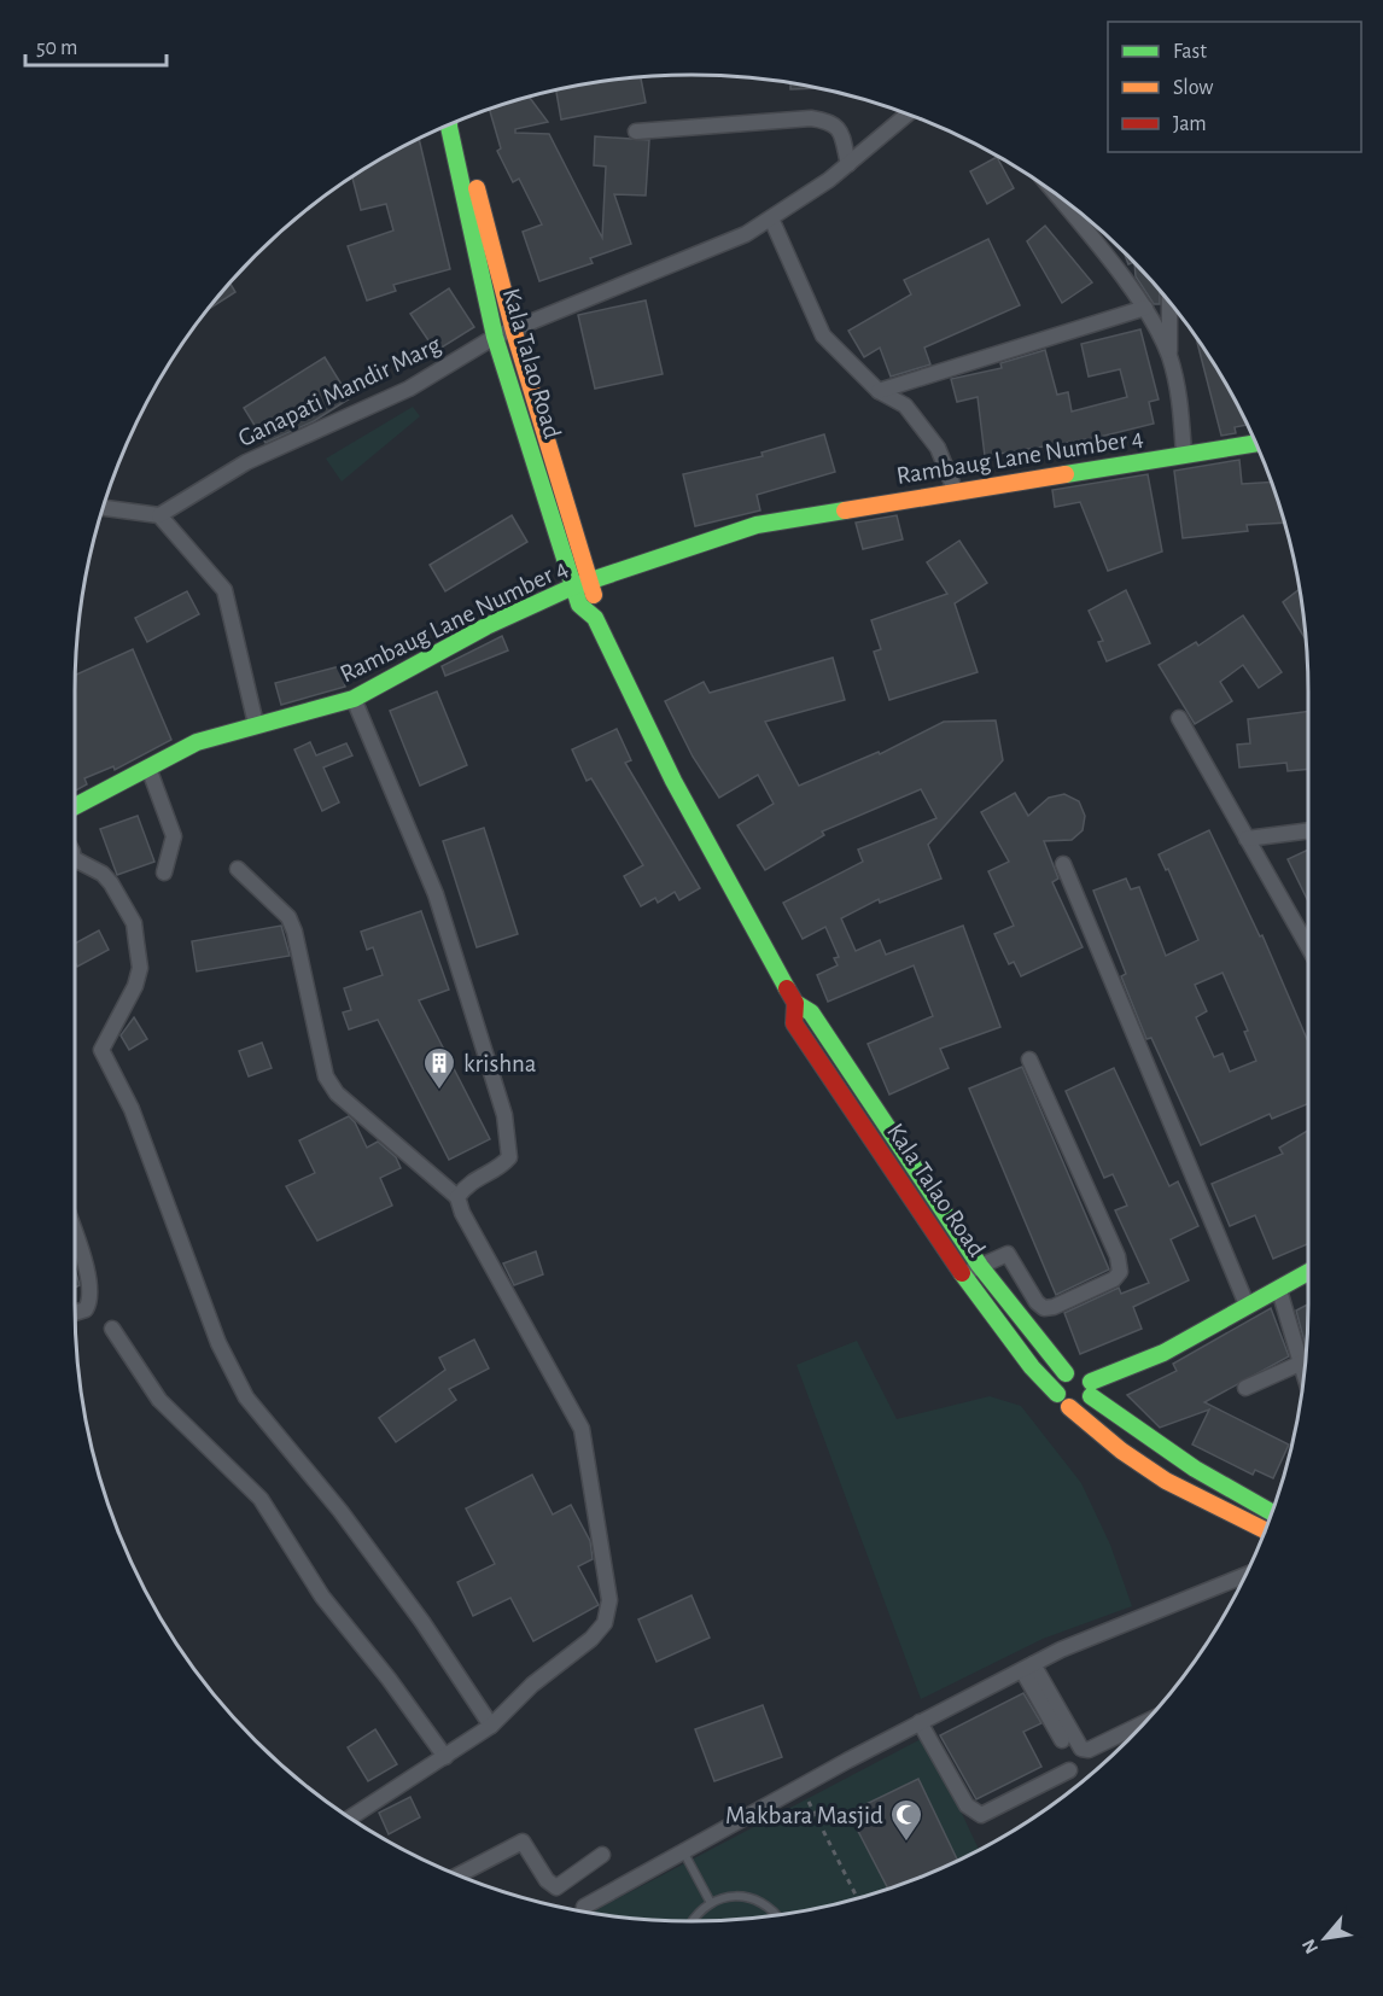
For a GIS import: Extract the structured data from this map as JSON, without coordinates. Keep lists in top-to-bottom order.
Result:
{
  "streets": {
    "street": ["Kala Talao Road", "Ganapati Mandir Marg", "Rambaug Lane Number 4"]
  },
  "crossings": [
    ["Kala Talao Road", "Ganapati Mandir Marg"],
    ["Kala Talao Road", "Rambaug Lane Number 4"]
  ],
  "places": {
    "building": ["krishna"],
    "mosque": ["Makbara Masjid"]
  },
  "legend": ["Fast", "Slow", "Jam"],
  "scale_bar": "50 m",
  "north": "bottom left"
}
